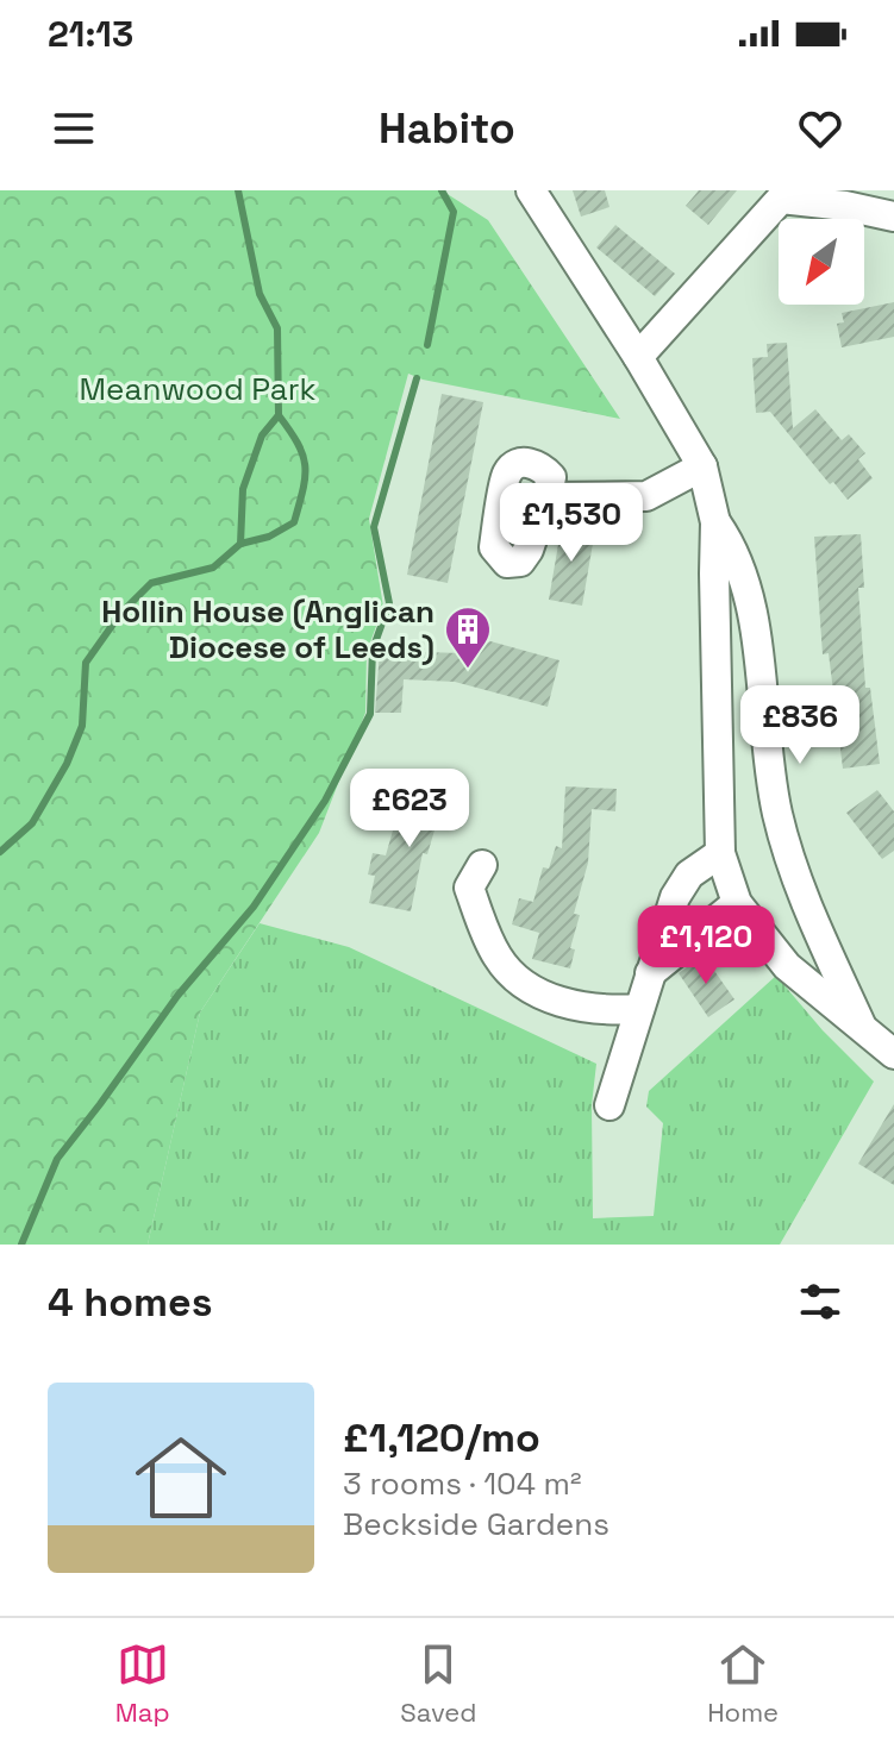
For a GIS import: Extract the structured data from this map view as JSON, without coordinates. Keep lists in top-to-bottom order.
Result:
{
  "parks": ["Meanwood Park"],
  "places": {
    "building": ["Hollin House (Anglican Diocese of Leeds)"]
  },
  "north": "bottom left",
  "page": {
    "status": "21:13",
    "header": "Habito",
    "price": [
      "£1,530",
      "£836",
      "£623",
      "£1,120"
    ],
    "heading": "4 homes",
    "list": [
      {
        "name": "£1,120/mo",
        "note": "3 rooms · 104 m² · Beckside Gardens"
      }
    ],
    "tabs": ["Map", "Saved", "Home"]
  }
}
